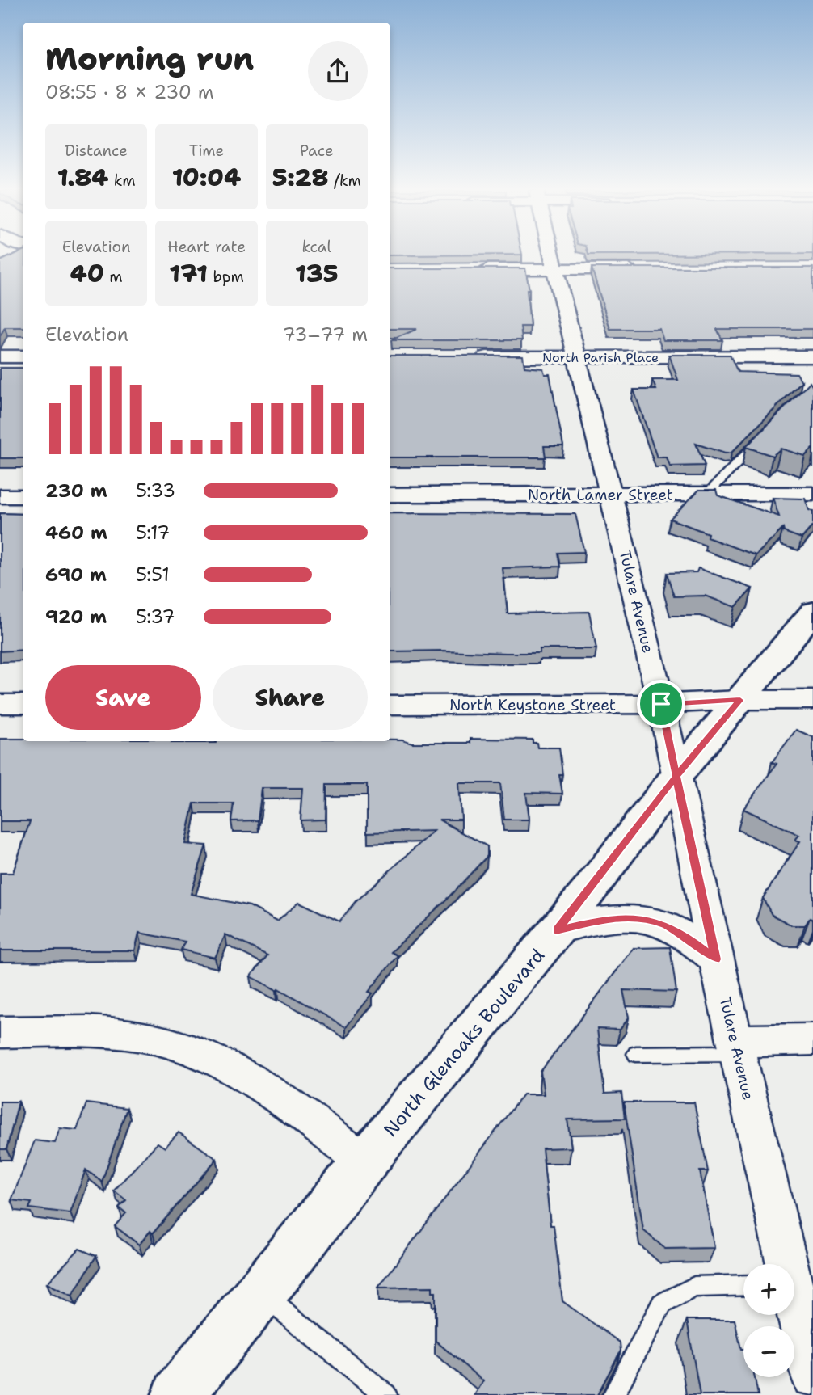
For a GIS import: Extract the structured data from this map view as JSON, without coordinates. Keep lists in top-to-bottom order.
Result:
{
  "streets": {
    "main road": ["North Glenoaks Boulevard"],
    "street": [
      "North Parish Place",
      "North Lamer Street",
      "Tulare Avenue",
      "North Keystone Street"
    ]
  },
  "crossings": [
    ["North Parish Place", "Tulare Avenue"],
    ["North Lamer Street", "Tulare Avenue"],
    ["Tulare Avenue", "North Keystone Street"],
    ["Tulare Avenue", "North Glenoaks Boulevard"],
    ["North Keystone Street", "North Glenoaks Boulevard"]
  ],
  "page": {
    "heading": ["Morning run", "08:55 · 8 × 230 m"],
    "stats": [
      ["Distance", "1.84 km"],
      ["Time", "10:04"],
      ["Pace", "5:28 /km"],
      ["Elevation", "40 m"],
      ["Heart rate", "171 bpm"],
      ["kcal", "135"]
    ],
    "chart": ["Elevation", "73–77 m"],
    "list": [
      {
        "name": "230 m",
        "note": "5:33"
      },
      {
        "name": "460 m",
        "note": "5:17"
      },
      {
        "name": "690 m",
        "note": "5:51"
      },
      {
        "name": "920 m",
        "note": "5:37"
      }
    ],
    "buttons": ["Save", "Share"],
    "map_buttons": ["+", "−"]
  }
}
